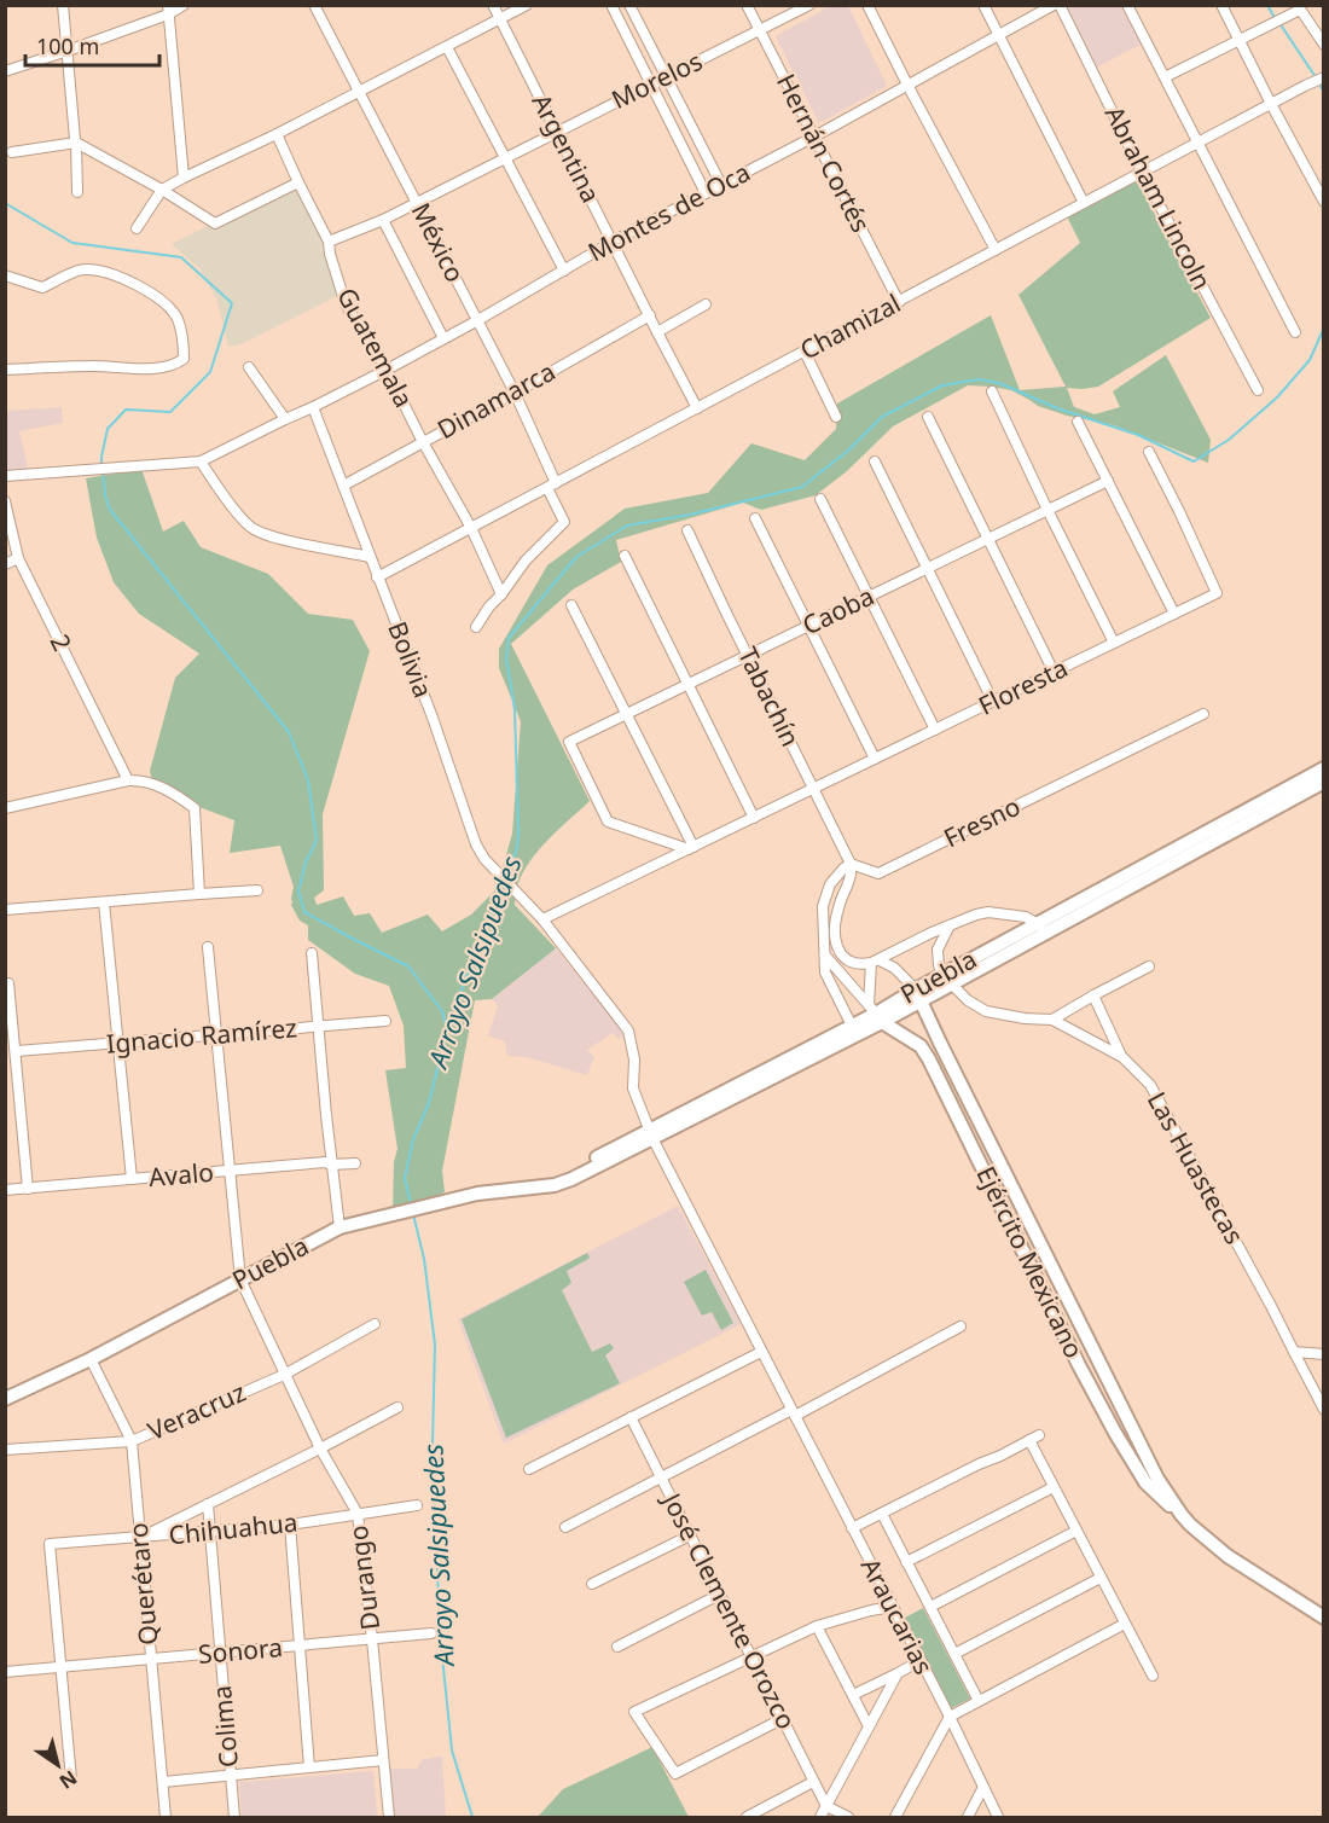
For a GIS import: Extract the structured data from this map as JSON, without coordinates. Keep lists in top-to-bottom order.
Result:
{
  "streets": {
    "main road": ["Puebla", "Ejército Mexicano"],
    "street": [
      "Morelos",
      "Argentina",
      "Hernán Cortés",
      "Abraham Lincoln",
      "Montes de Oca",
      "México",
      "Chamizal",
      "Guatemala",
      "Dinamarca",
      "Caoba",
      "2",
      "Bolivia",
      "Floresta",
      "Tabachín",
      "Fresno",
      "Ignacio Ramírez",
      "Las Huastecas",
      "Avalo",
      "Veracruz",
      "Chihuahua",
      "Durango",
      "Querétaro",
      "José Clemente Orozco",
      "Araucarias",
      "Sonora",
      "Colima"
    ]
  },
  "crossings": [
    ["Morelos", "Argentina"],
    ["Morelos", "Hernán Cortés"],
    ["Morelos", "México"],
    ["Morelos", "Guatemala"],
    ["Argentina", "Montes de Oca"],
    ["Argentina", "Chamizal"],
    ["Argentina", "Dinamarca"],
    ["Hernán Cortés", "Montes de Oca"],
    ["Hernán Cortés", "Chamizal"],
    ["Abraham Lincoln", "Chamizal"],
    ["Montes de Oca", "México"],
    ["Montes de Oca", "Guatemala"],
    ["Montes de Oca", "Bolivia"],
    ["México", "Chamizal"],
    ["México", "Dinamarca"],
    ["Chamizal", "Guatemala"],
    ["Chamizal", "Bolivia"],
    ["Guatemala", "Dinamarca"],
    ["Dinamarca", "Bolivia"],
    ["Caoba", "Floresta"],
    ["Caoba", "Tabachín"],
    ["Bolivia", "Floresta"],
    ["Bolivia", "Araucarias"],
    ["Floresta", "Tabachín"],
    ["Floresta", "Araucarias"],
    ["Tabachín", "Fresno"],
    ["Puebla", "Las Huastecas"],
    ["Puebla", "Ejército Mexicano"],
    ["Puebla", "Durango"],
    ["Puebla", "Querétaro"],
    ["Puebla", "Araucarias"],
    ["Veracruz", "Durango"],
    ["Veracruz", "Querétaro"],
    ["Chihuahua", "Durango"],
    ["Chihuahua", "Querétaro"],
    ["Chihuahua", "Sonora"],
    ["Chihuahua", "Colima"],
    ["Durango", "Sonora"],
    ["Querétaro", "Sonora"],
    ["Sonora", "Colima"]
  ],
  "water": ["Arroyo Salsipuedes"],
  "scale_bar": "100 m",
  "north": "bottom right"
}
